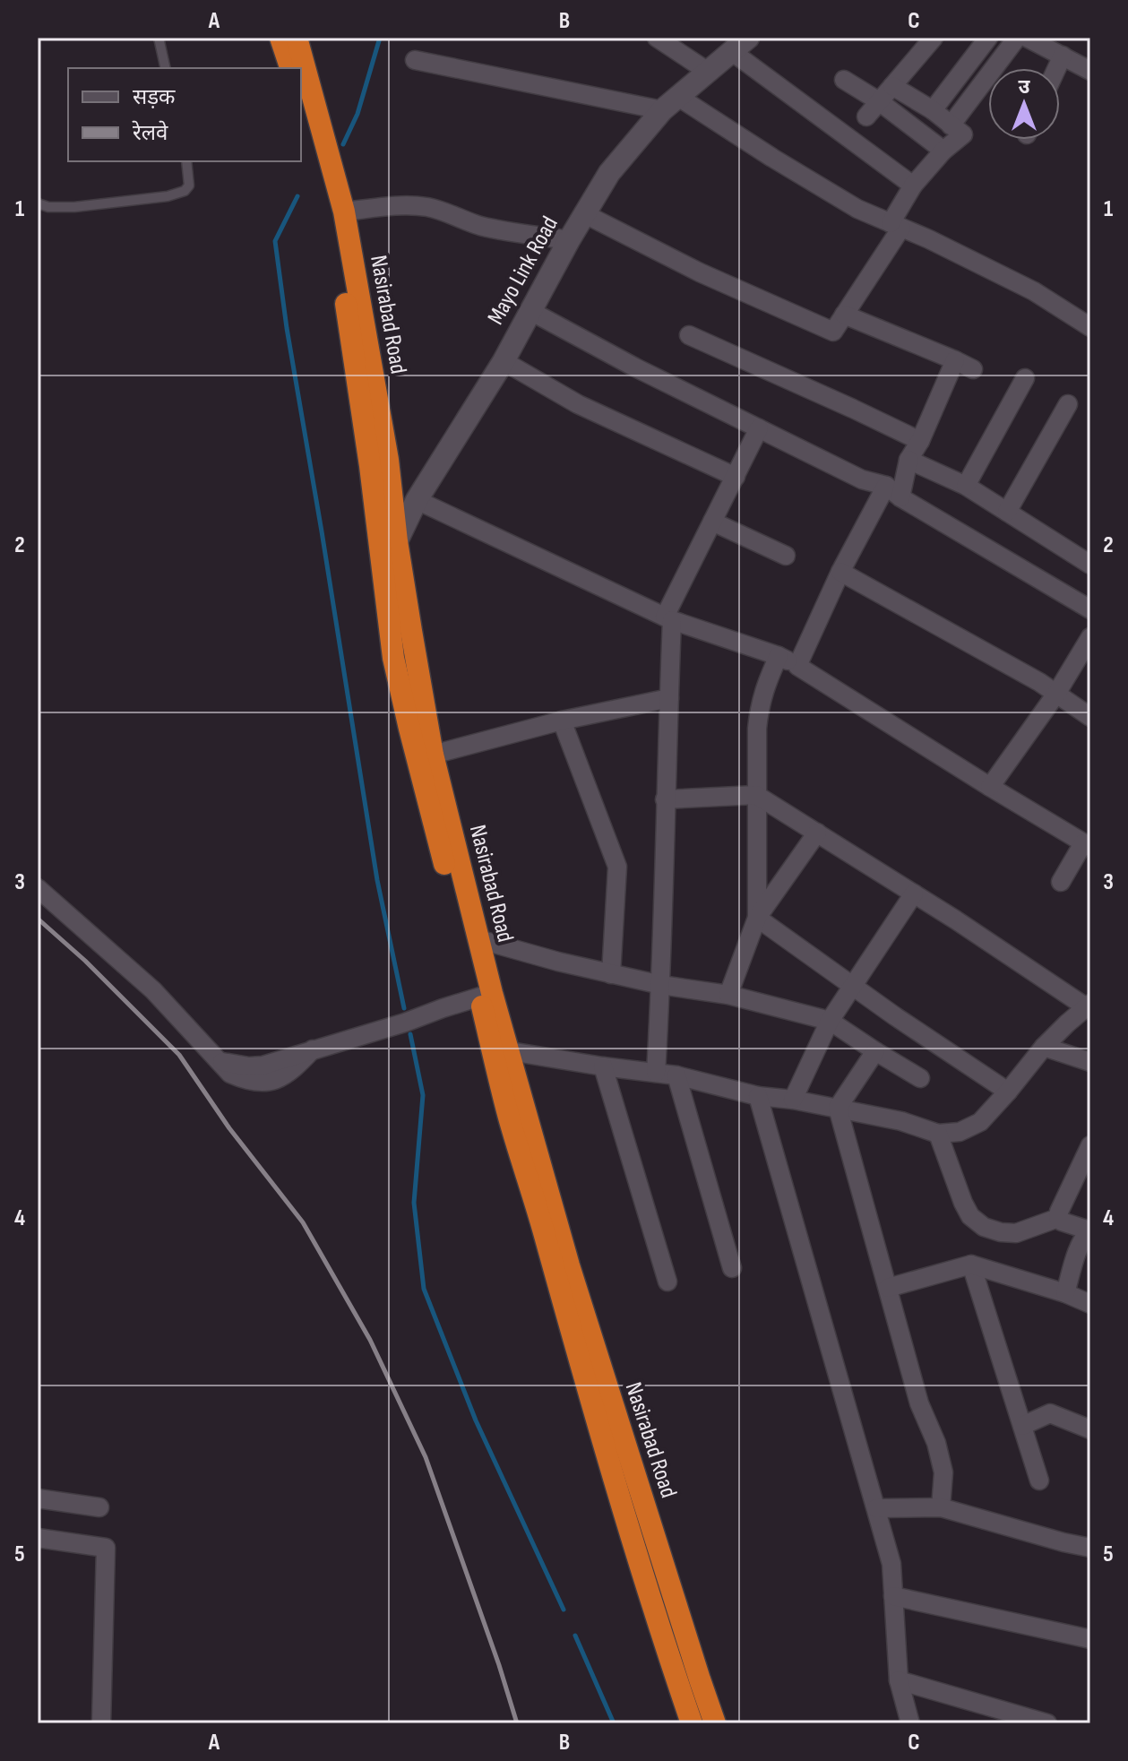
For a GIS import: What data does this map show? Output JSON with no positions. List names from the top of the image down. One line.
{"streets":{"highway":["Nasirabad Road"],"street":["Mayo Link Road"]},"crossings":[["Mayo Link Road","Nasirabad Road"]],"legend":["सड़क","रेलवे"],"north":"top","grid":{"columns":["A","B","C"],"rows":["1","2","3","4","5"]}}
